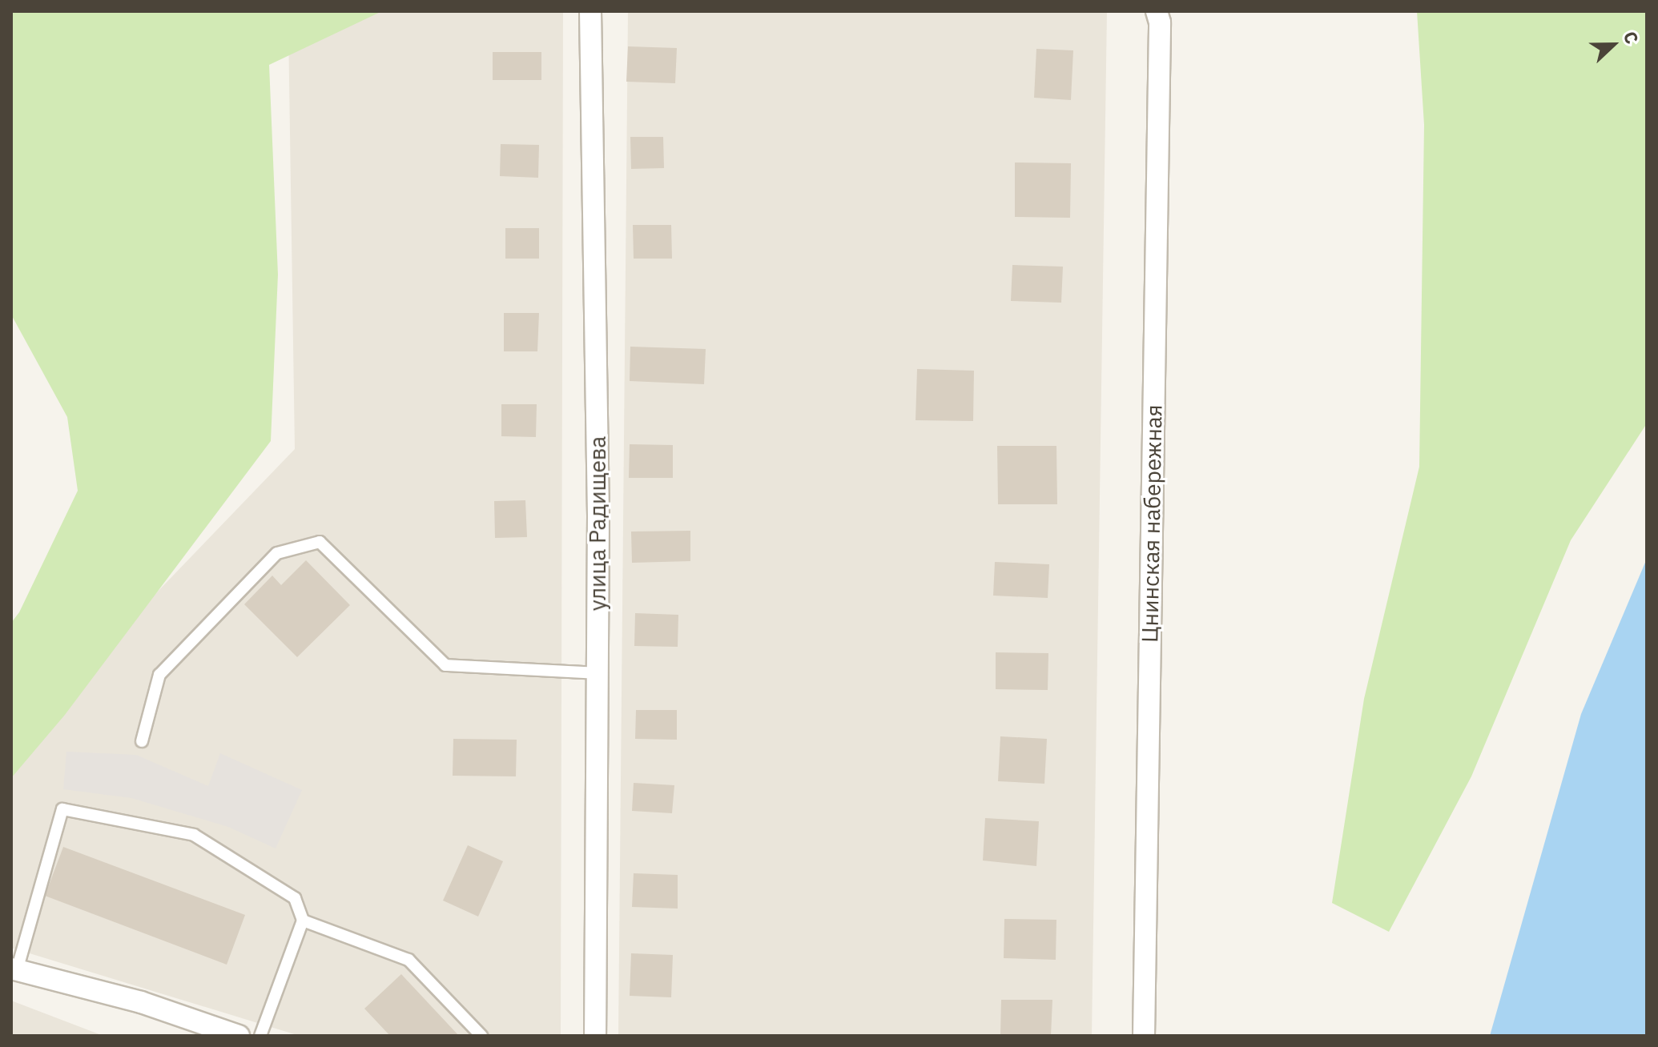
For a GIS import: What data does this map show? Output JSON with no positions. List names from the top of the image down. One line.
{"streets":{"street":["улица Радищева","Цнинская набережная"]},"north":"right"}
